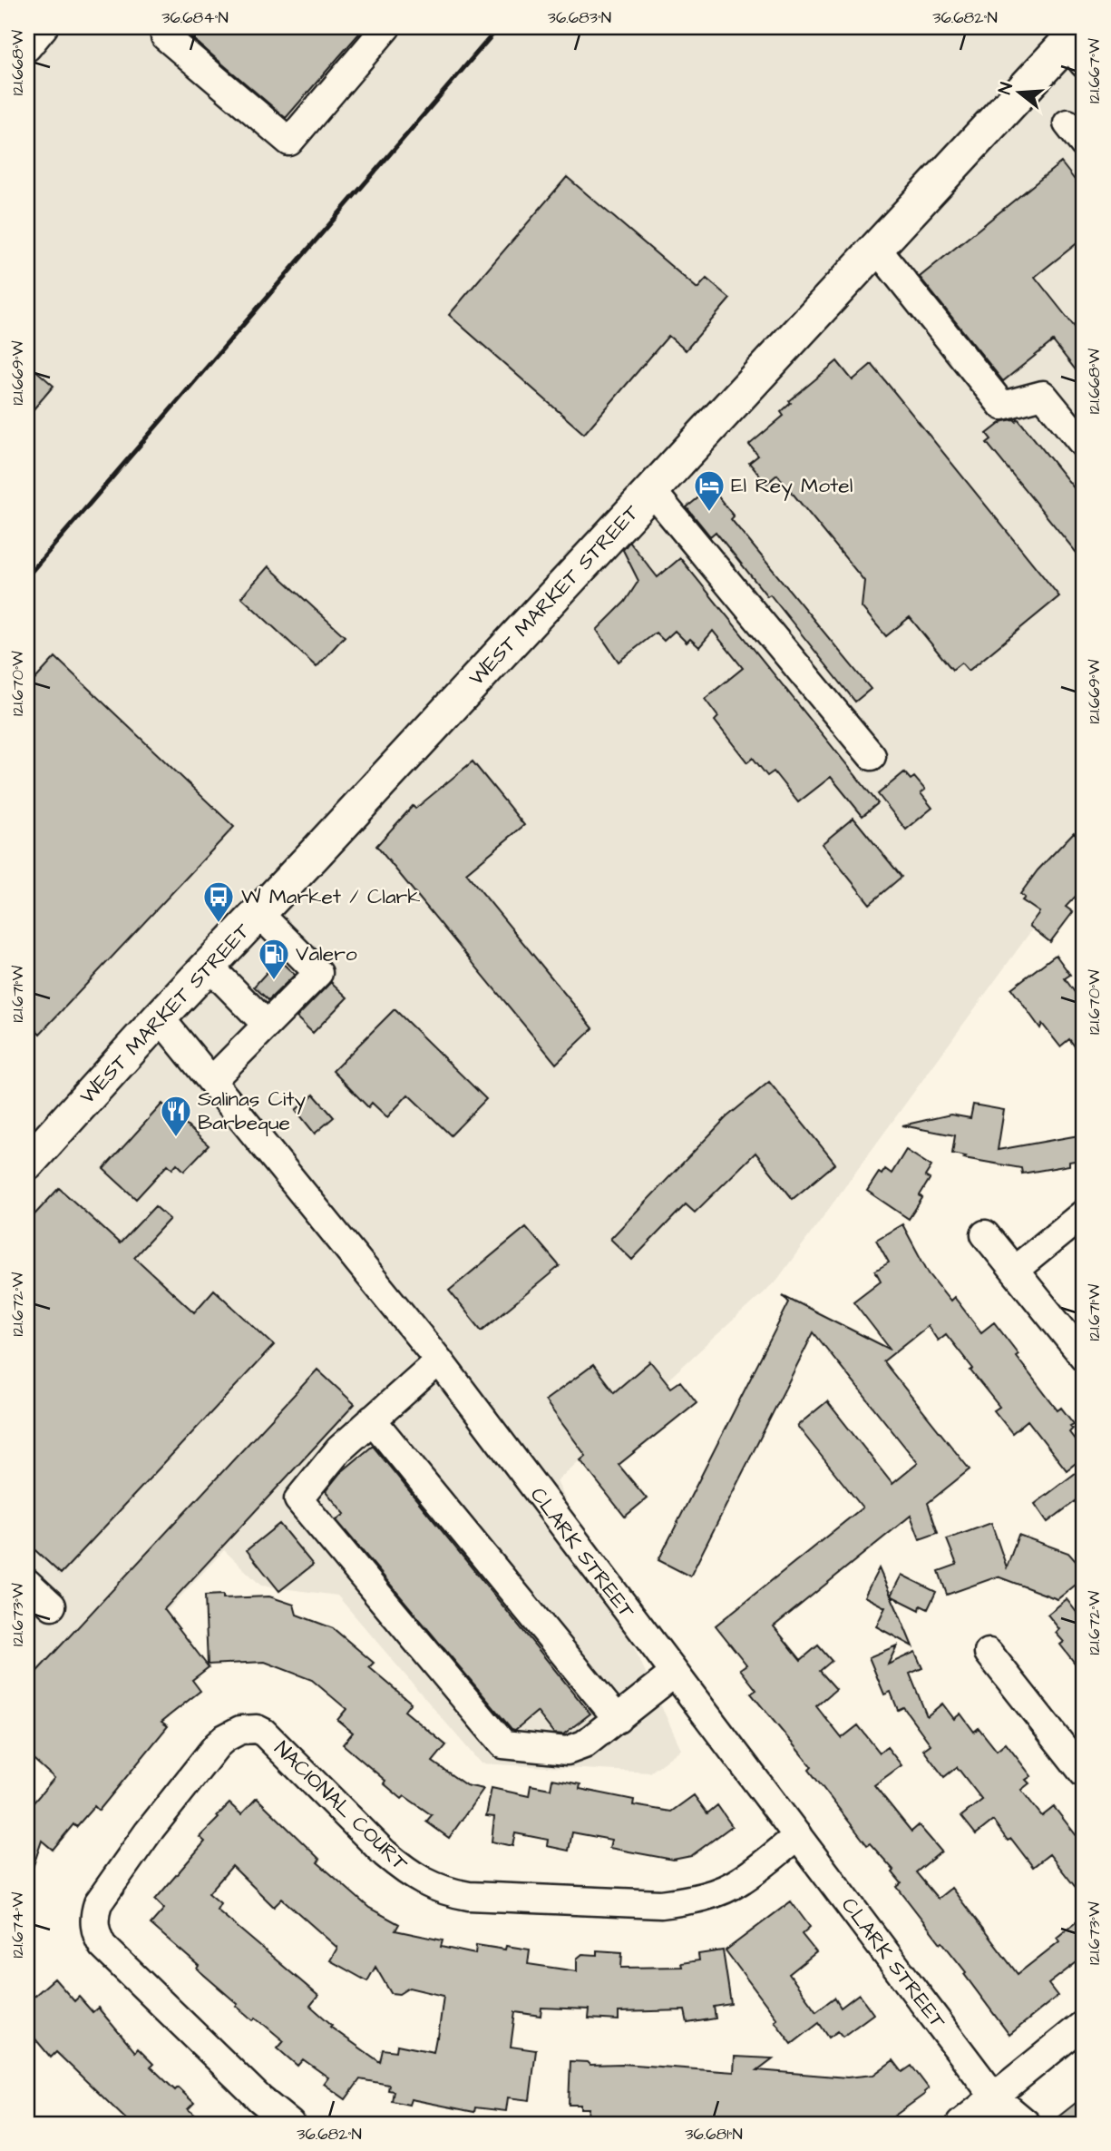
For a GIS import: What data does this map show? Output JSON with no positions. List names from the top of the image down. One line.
{"streets":{"main road":["WEST MARKET STREET"],"street":["CLARK STREET","NACIONAL COURT"]},"crossings":[["WEST MARKET STREET","CLARK STREET"],["CLARK STREET","NACIONAL COURT"]],"places":{"hotel":["El Rey Motel"],"bus stop":["W Market / Clark"],"fuel station":["Valero"],"restaurant":["Salinas City Barbeque"]},"north":"left","coordinates":["36.684°N","36.683°N","36.682°N","121.668°W","121.667°W","121.669°W","121.670°W","121.671°W","121.672°W","121.673°W","121.674°W","36.681°N"]}
